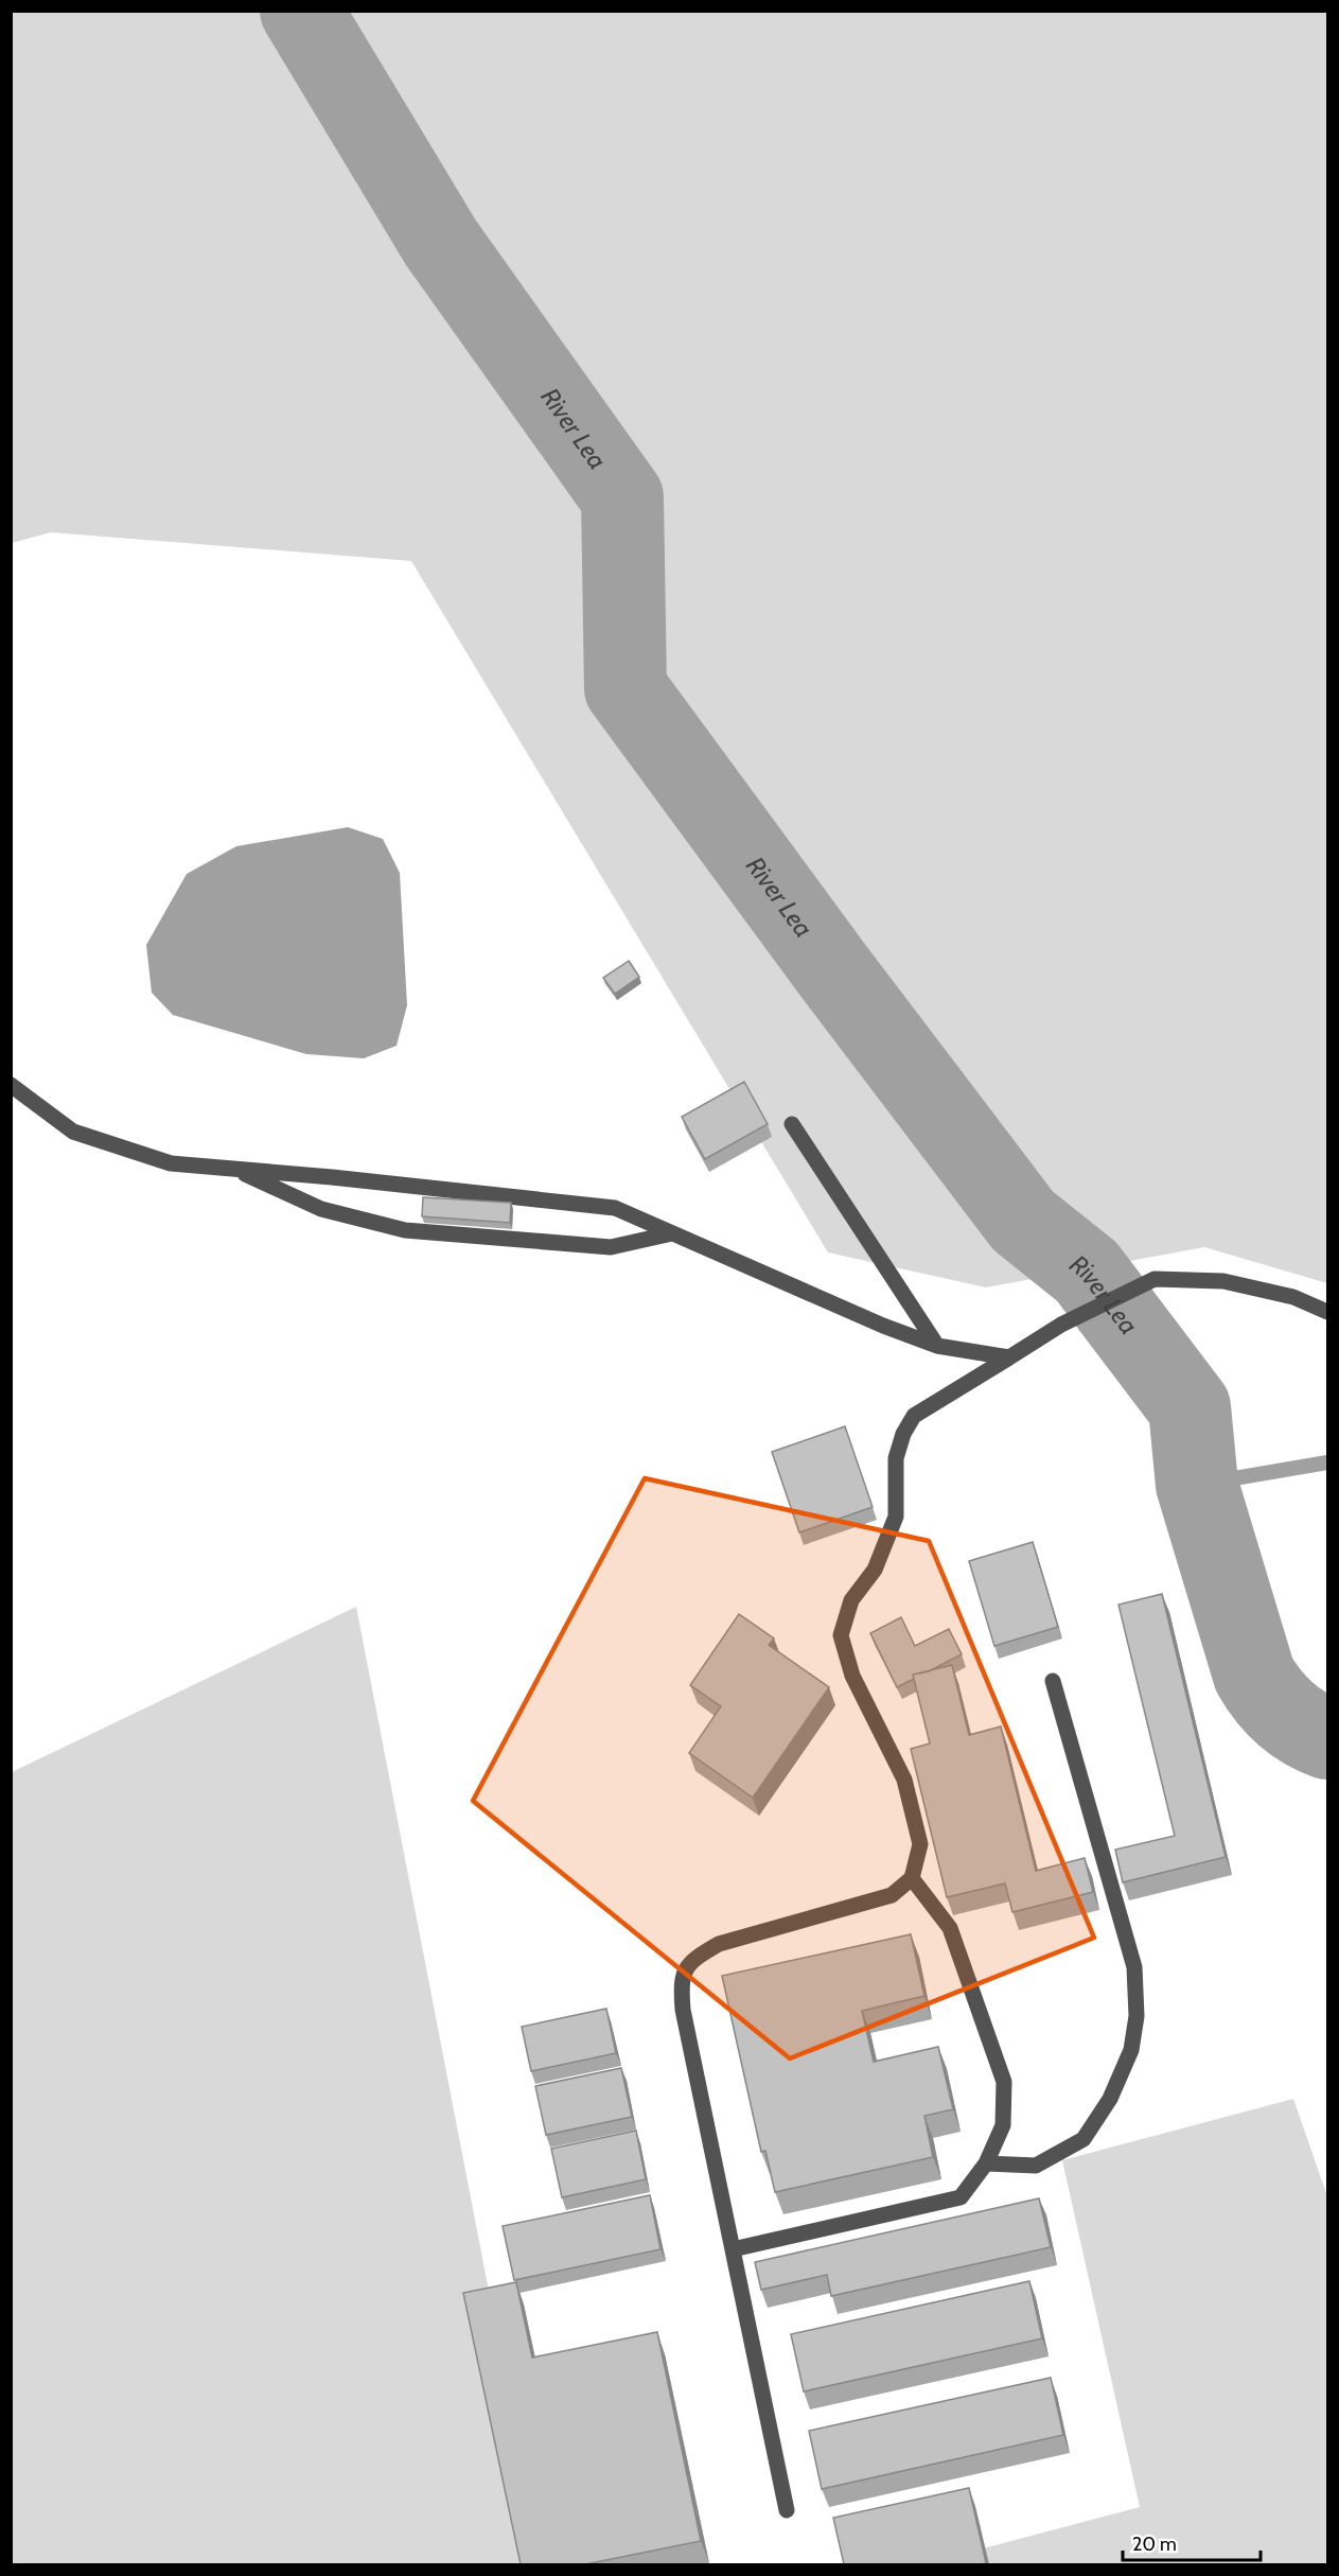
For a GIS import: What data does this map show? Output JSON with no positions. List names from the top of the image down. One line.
{"water":["River Lea"],"scale_bar":"20 m"}
